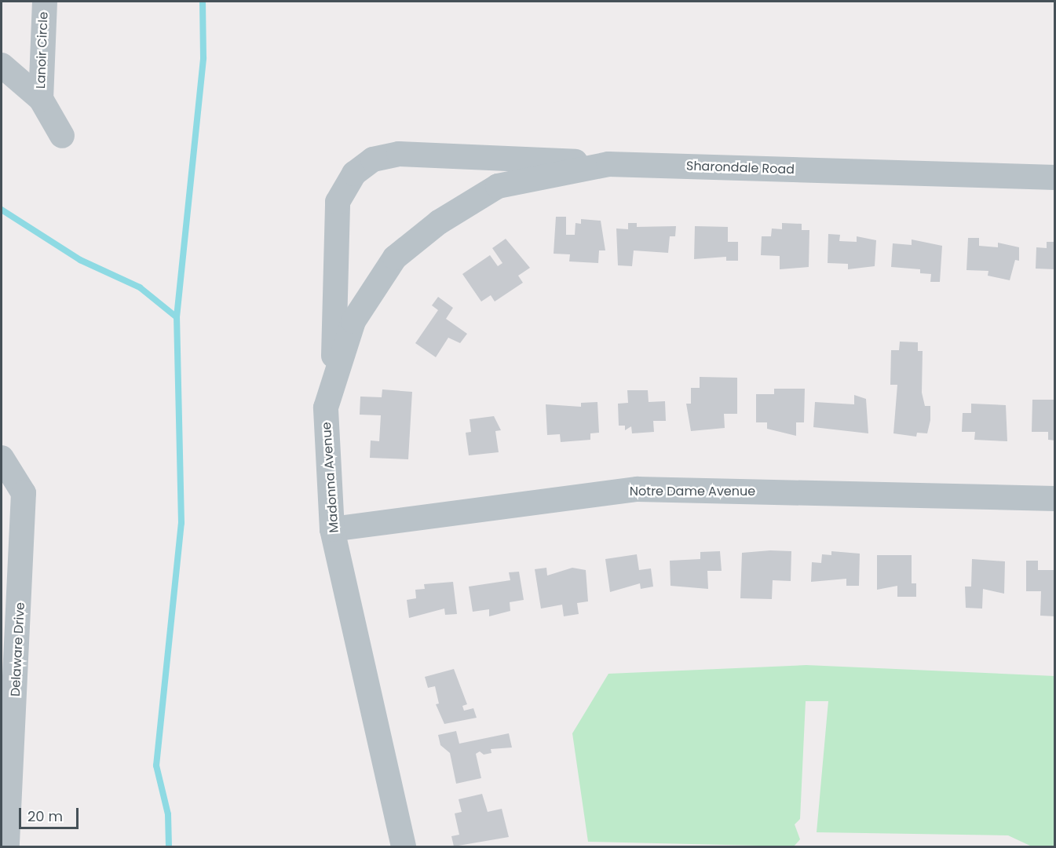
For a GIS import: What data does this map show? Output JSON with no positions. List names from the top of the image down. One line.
{"streets":{"street":["Lanoir Circle","Sharondale Road","Madonna Avenue","Notre Dame Avenue","Delaware Drive"]},"crossings":[["Sharondale Road","Madonna Avenue"],["Madonna Avenue","Notre Dame Avenue"]],"scale_bar":"20 m"}
